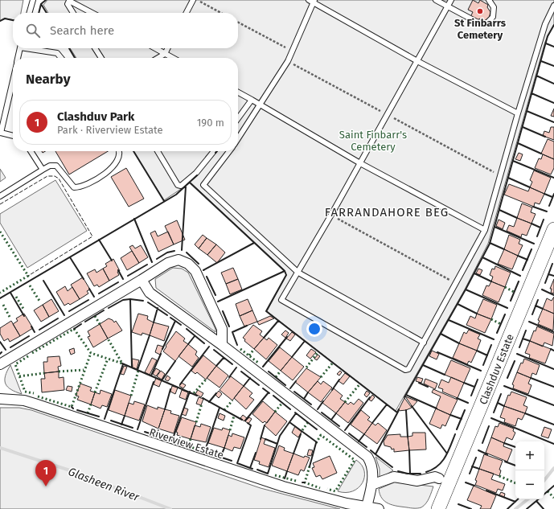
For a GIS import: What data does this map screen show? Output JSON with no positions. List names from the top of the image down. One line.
{"streets":{"street":["Clashduv Estate","Riverview Estate"]},"districts":["FARRANDAHORE BEG"],"water":["Glasheen River"],"parks":["Saint Finbarr's Cemetery"],"places":["St Finbarrs Cemetery"],"page":{"search":"Search here","heading":"Nearby","list":[{"mark":"1","name":"Clashduv Park","note":"Park · Riverview Estate","value":"190 m"}],"map_buttons":["+","−"],"pins":"1"}}
